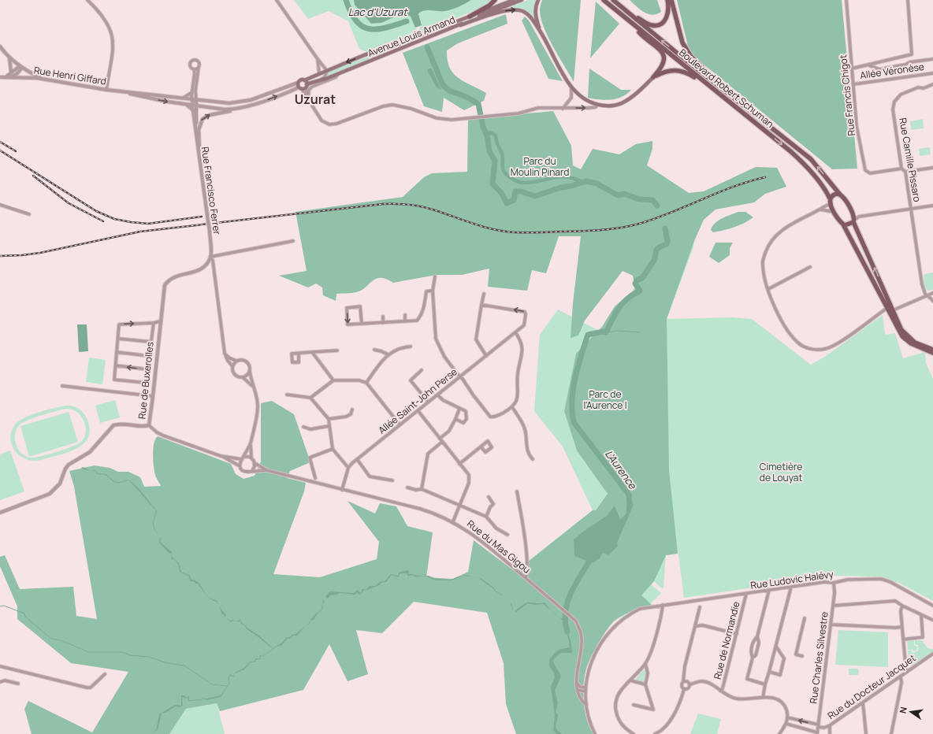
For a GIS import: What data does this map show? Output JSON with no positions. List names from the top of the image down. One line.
{"streets":{"main road":["Avenue Louis Armand","Boulevard Robert Schuman"],"street":["Allée Véronèse","Rue Henri Giffard","Rue Francis Chigot","Rue Camille Pissaro","Rue Francisco Ferrer","Rue de Buxerolles","Allée Saint-John Perse","Rue du Mas Gigou","Rue Ludovic Halévy","Rue de Normandie","Rue Charles Silvestre","Rue du Docteur Jacquet"]},"crossings":[["Allée Véronèse","Rue Francis Chigot"],["Rue Francis Chigot","Rue Camille Pissaro"],["Rue Francisco Ferrer","Rue de Buxerolles"],["Allée Saint-John Perse","Rue du Mas Gigou"],["Rue du Mas Gigou","Rue Ludovic Halévy"],["Rue Ludovic Halévy","Rue de Normandie"],["Rue Ludovic Halévy","Rue Charles Silvestre"],["Rue Charles Silvestre","Rue du Docteur Jacquet"]],"districts":["Uzurat"],"water":["Lac d'Uzurat","L'Aurence"],"parks":["Parc du Moulin Pinard","Parc de l'Aurence I","Cimetière de Louyat"],"north":"left"}
